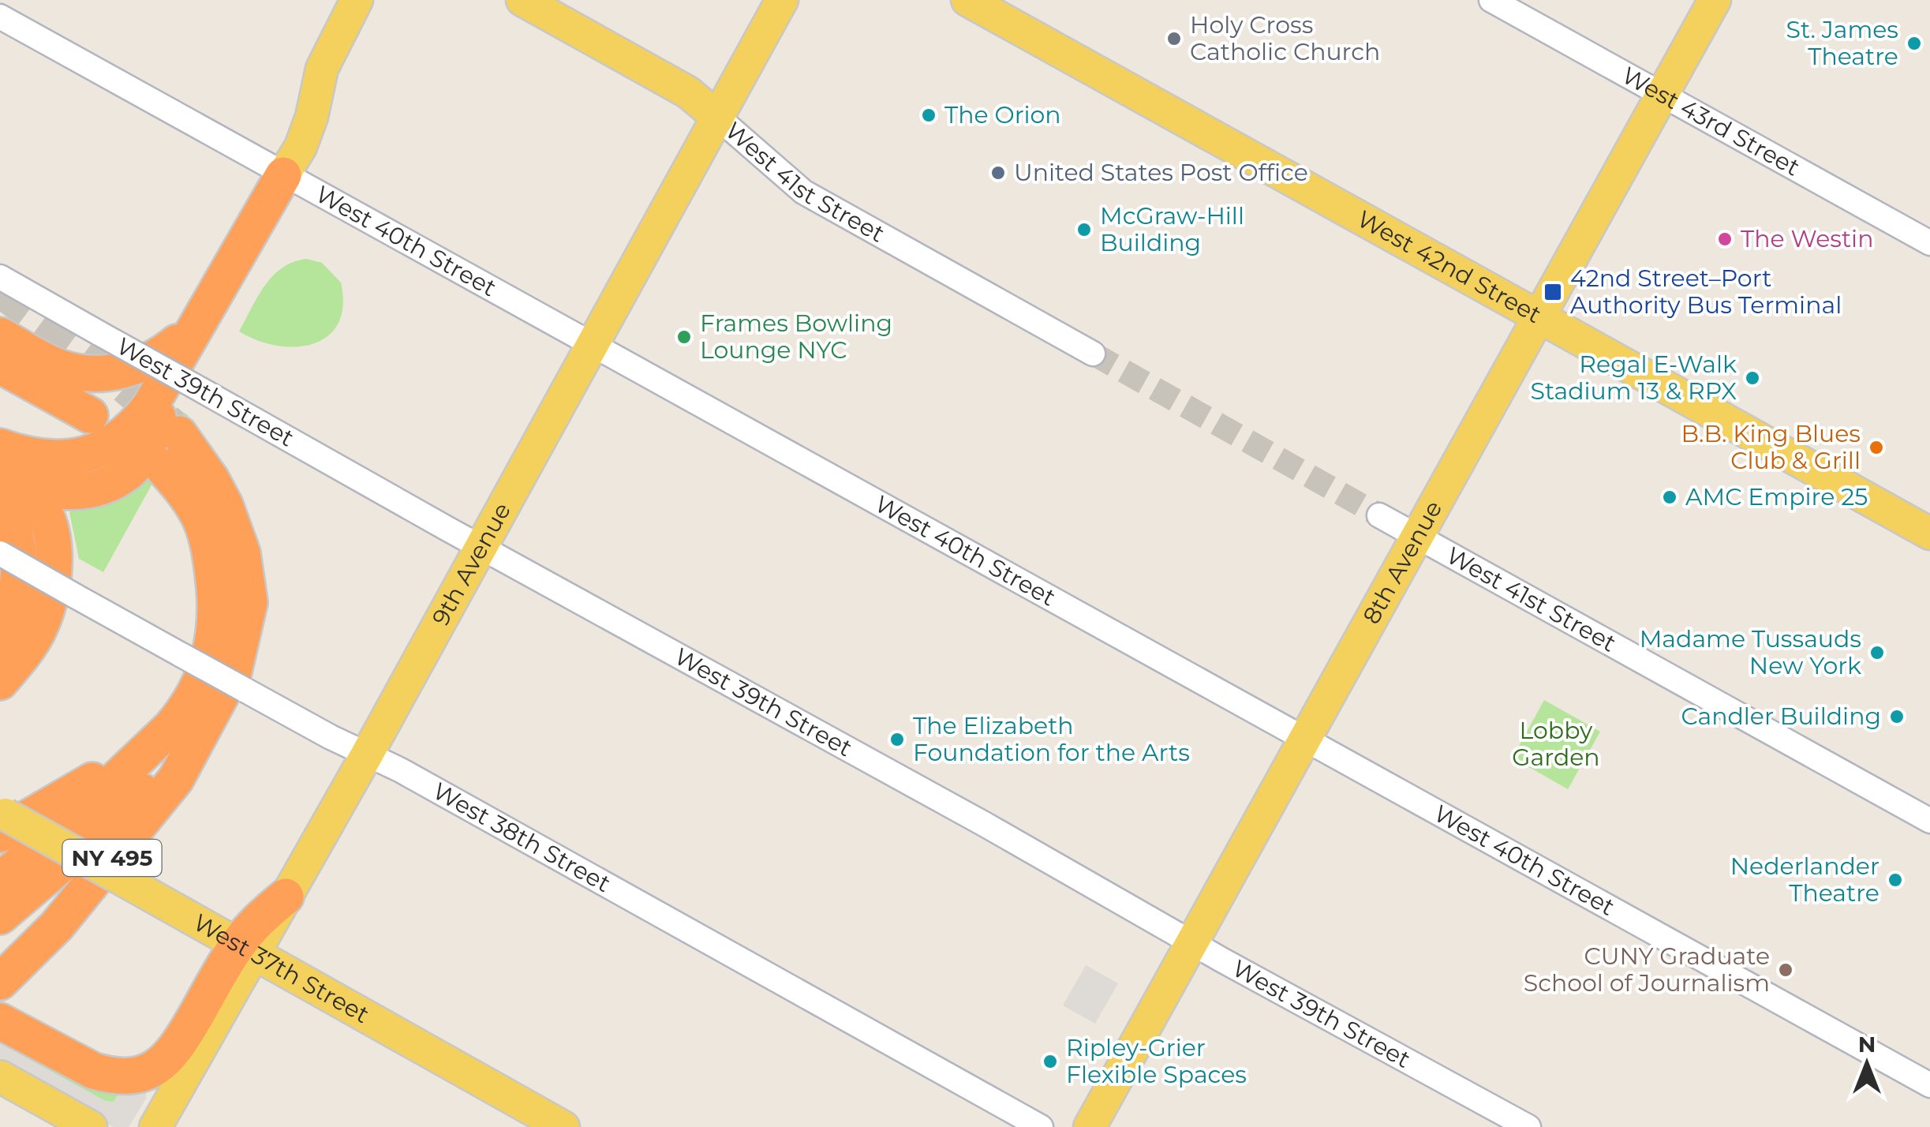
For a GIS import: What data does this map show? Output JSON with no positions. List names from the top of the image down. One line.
{"streets":{"highway":["NY 495"],"main road":["West 41st Street","West 42nd Street","8th Avenue","9th Avenue","West 37th Street"],"street":["West 43rd Street","West 40th Street","West 39th Street","West 38th Street"]},"crossings":[["West 43rd Street","8th Avenue"],["West 41st Street","8th Avenue"],["West 41st Street","9th Avenue"],["West 40th Street","8th Avenue"],["West 40th Street","9th Avenue"],["West 42nd Street","8th Avenue"],["West 39th Street","8th Avenue"],["West 39th Street","9th Avenue"],["9th Avenue","West 38th Street"]],"parks":["Lobby Garden"],"places":{"other":["Holy Cross Catholic Church","St. James Theatre","The Orion","United States Post Office","McGraw-Hill Building","The Westin","Frames Bowling Lounge NYC","Regal E-Walk Stadium 13 & RPX","B.B. King Blues Club & Grill","AMC Empire 25","Madame Tussauds New York","Candler Building","The Elizabeth Foundation for the Arts","Nederlander Theatre","CUNY Graduate School of Journalism","Ripley-Grier Flexible Spaces"],"transit":["42nd Street–Port Authority Bus Terminal"]},"north":"top"}
